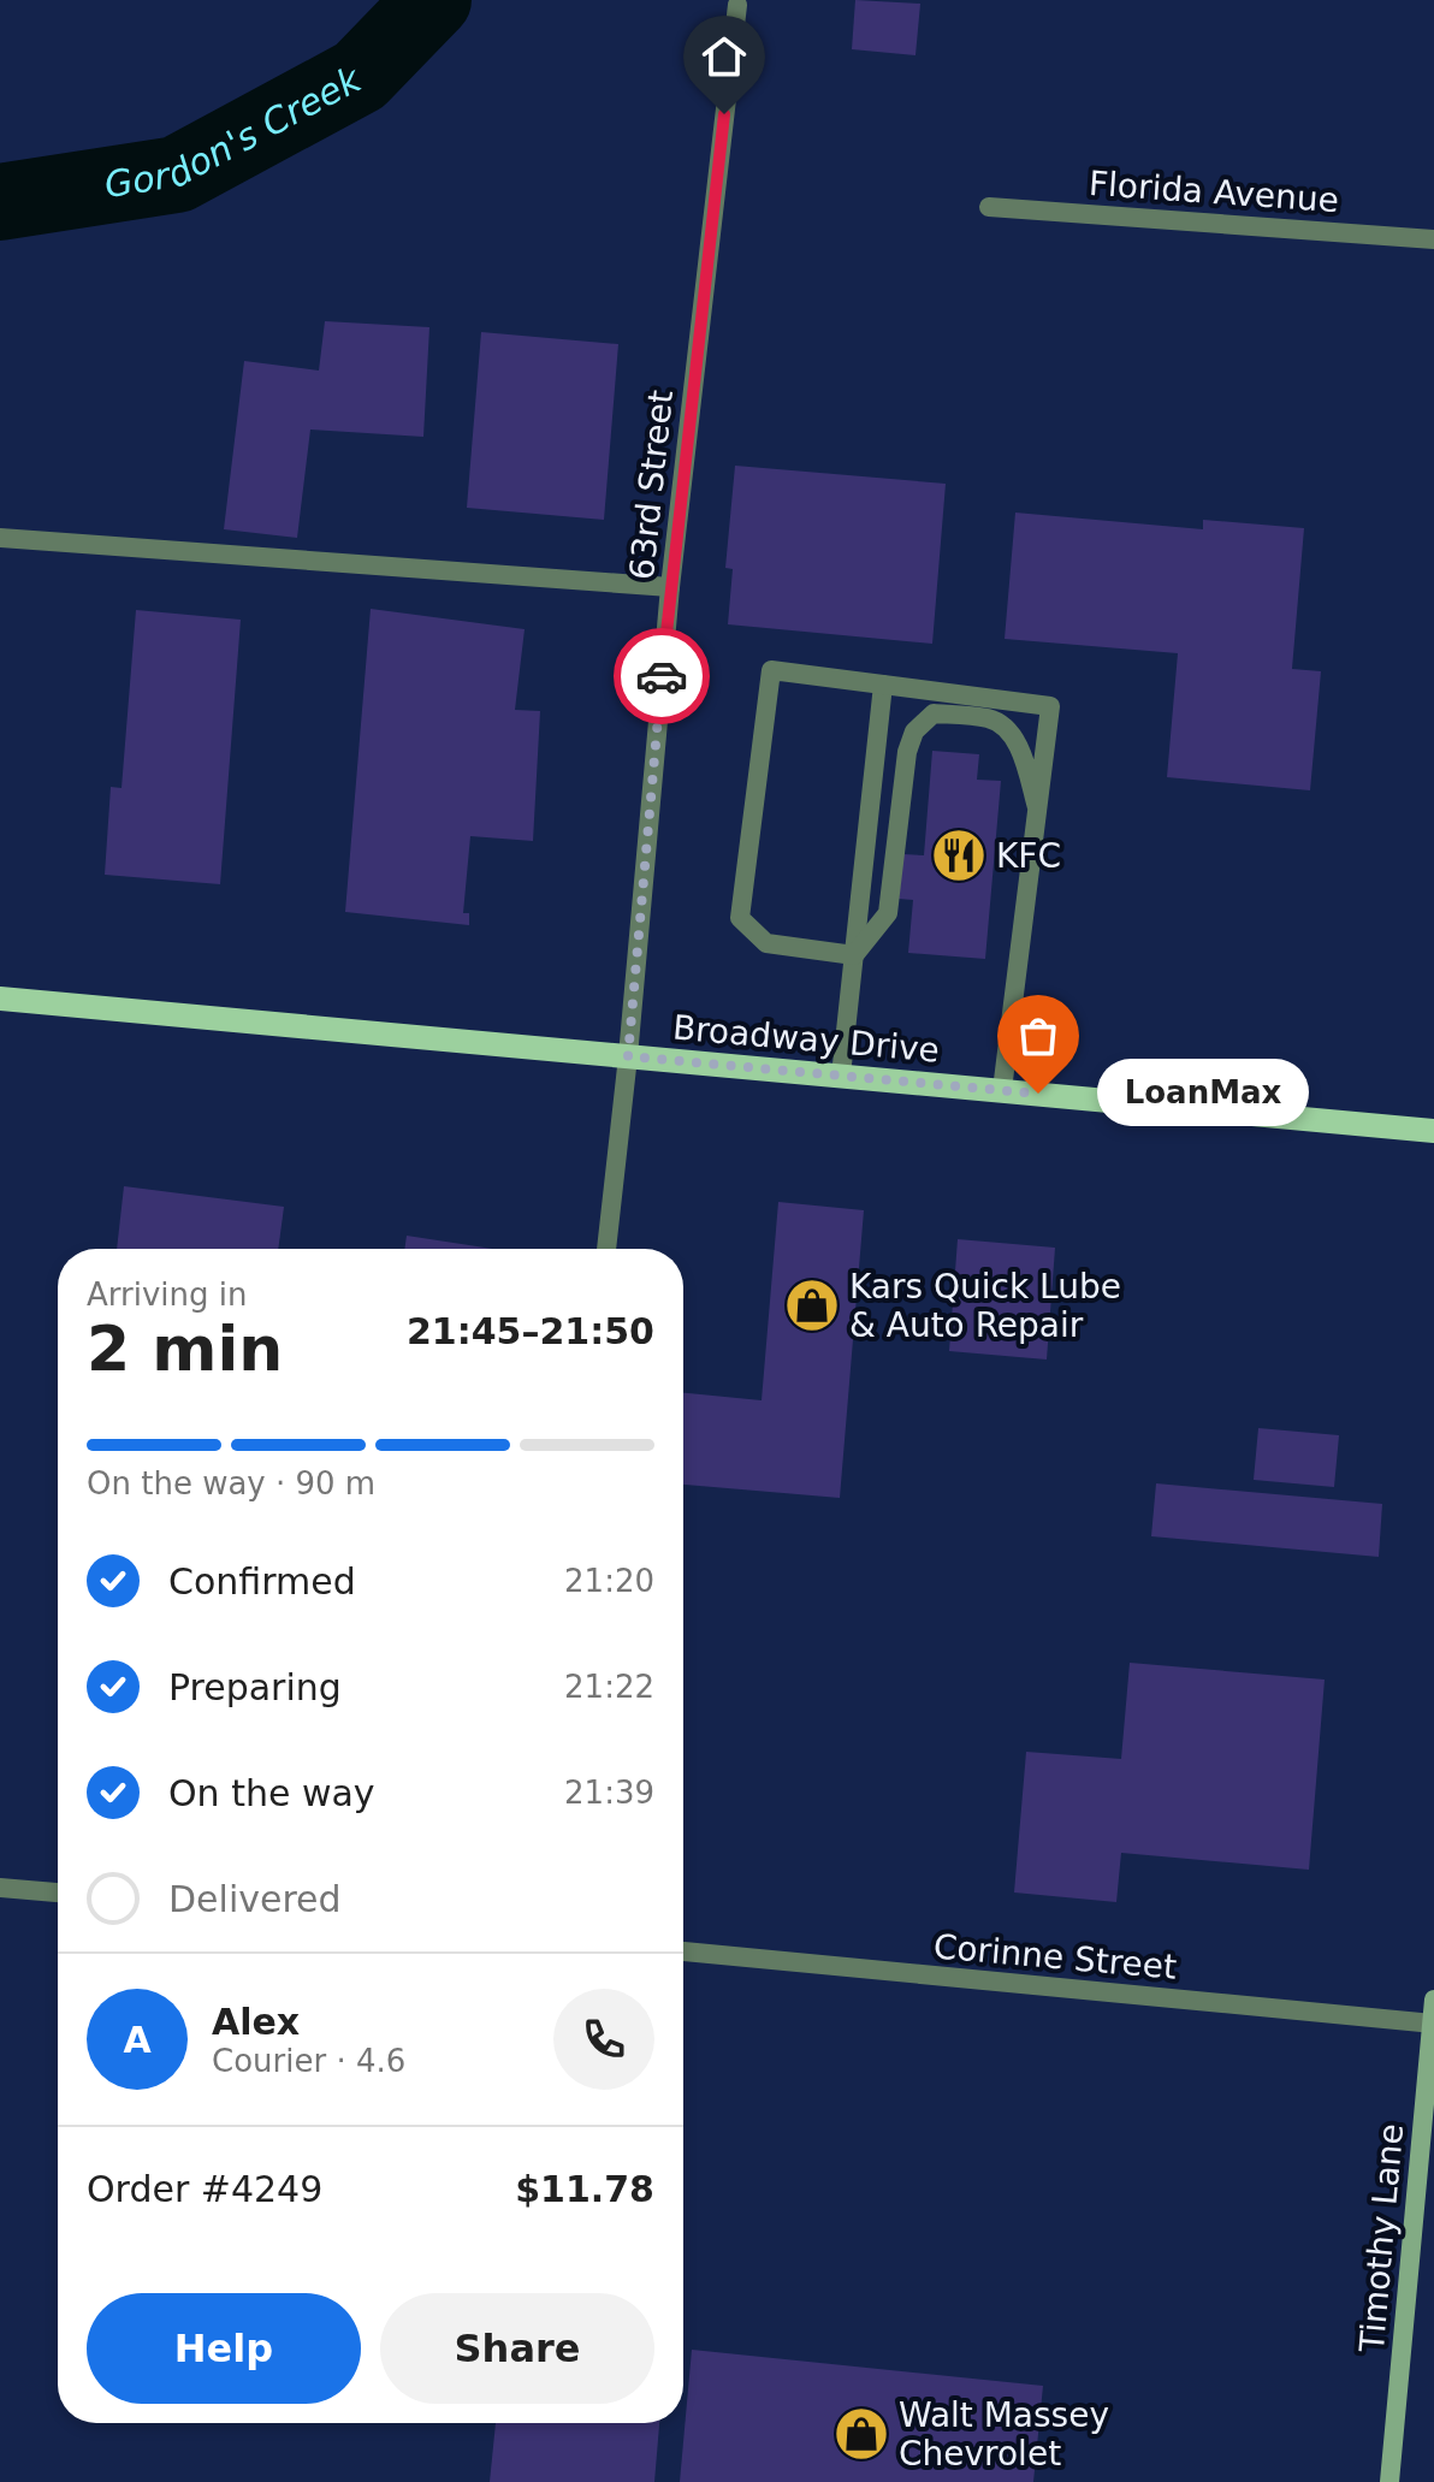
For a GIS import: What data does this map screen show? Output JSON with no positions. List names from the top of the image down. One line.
{"streets":{"main road":["Broadway Drive"],"street":["Florida Avenue","63rd Street","Corinne Street","Timothy Lane"]},"crossings":[["63rd Street","Broadway Drive"],["Corinne Street","Timothy Lane"]],"water":["Gordon's Creek"],"places":{"restaurant":["KFC"],"other":["LoanMax"],"shop":["Kars Quick Lube & Auto Repair","Walt Massey Chevrolet"]},"page":{"bubble":"LoanMax","heading":["2 min","Arriving in","21:45–21:50"],"panel":["Alex","Courier · 4.6","Order #4249","$11.78"],"bar":"On the way · 90 m","list":[["Confirmed","21:20"],["Preparing","21:22"],["On the way","21:39"],"Delivered"],"round":"A","buttons":["Help","Share"]}}
